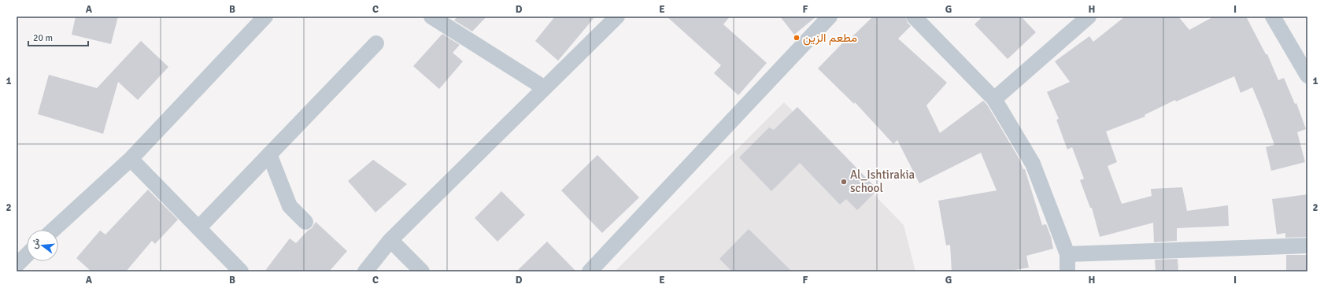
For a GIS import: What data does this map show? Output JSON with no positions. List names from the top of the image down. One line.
{"places":["مطعم الزين","Al_Ishtirakia school"],"scale_bar":"20 m","north":"left","grid":{"columns":["A","B","C","D","E","F","G","H","I"],"rows":["1","2"]}}
